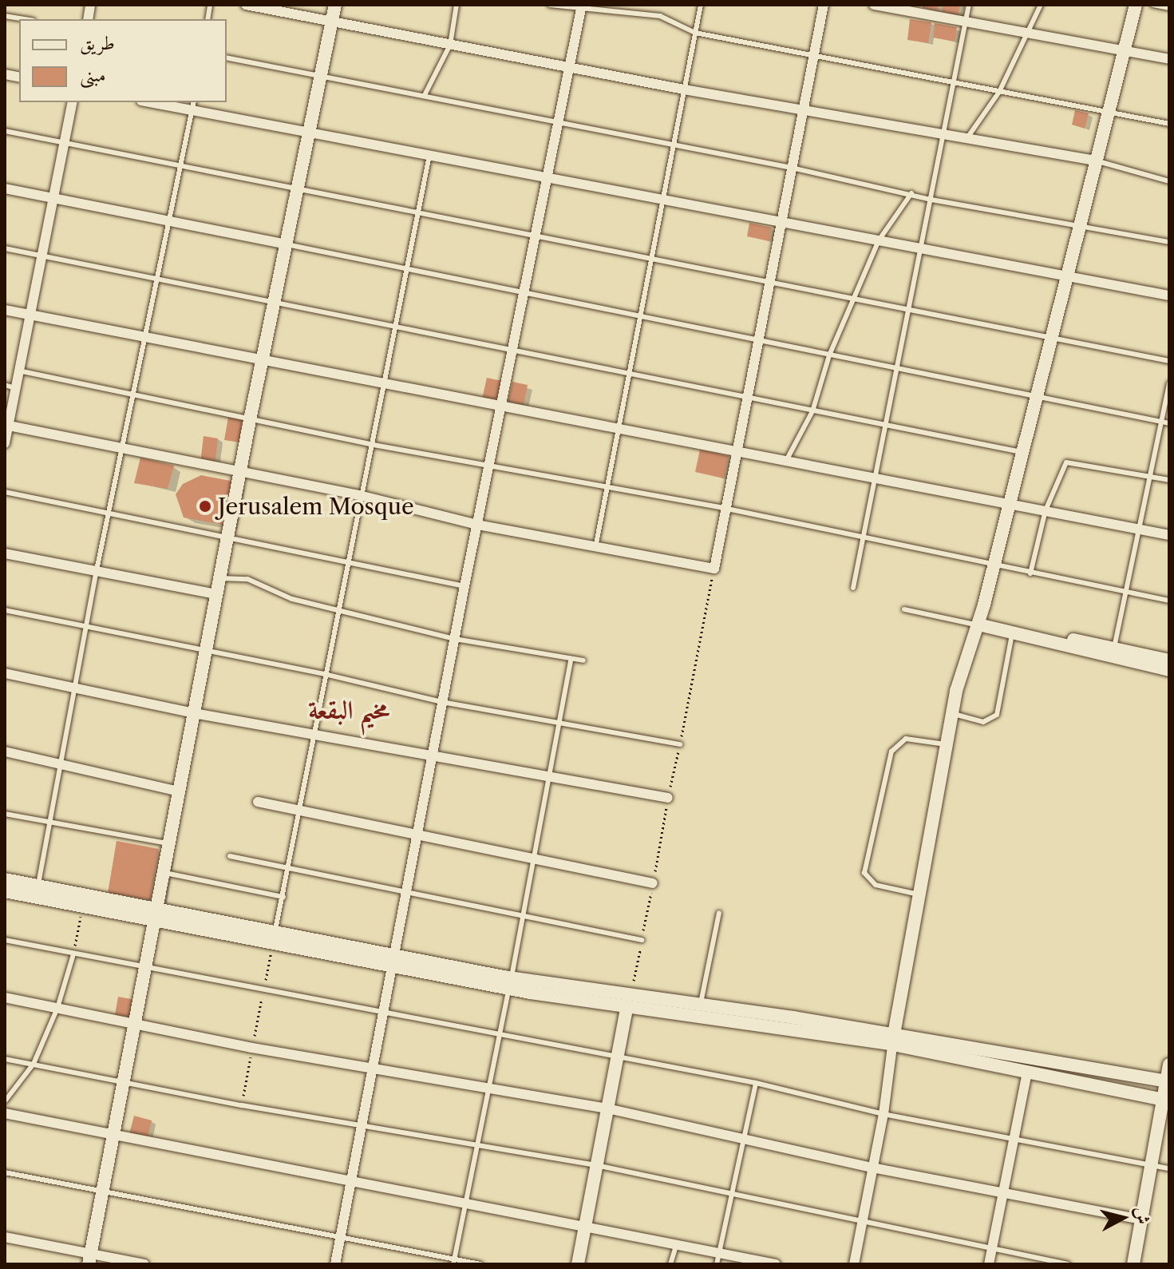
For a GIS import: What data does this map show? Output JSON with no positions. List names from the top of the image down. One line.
{"districts":["مخيم البقعة"],"places":["Jerusalem Mosque"],"legend":["طريق","مبنى"],"north":"right"}
